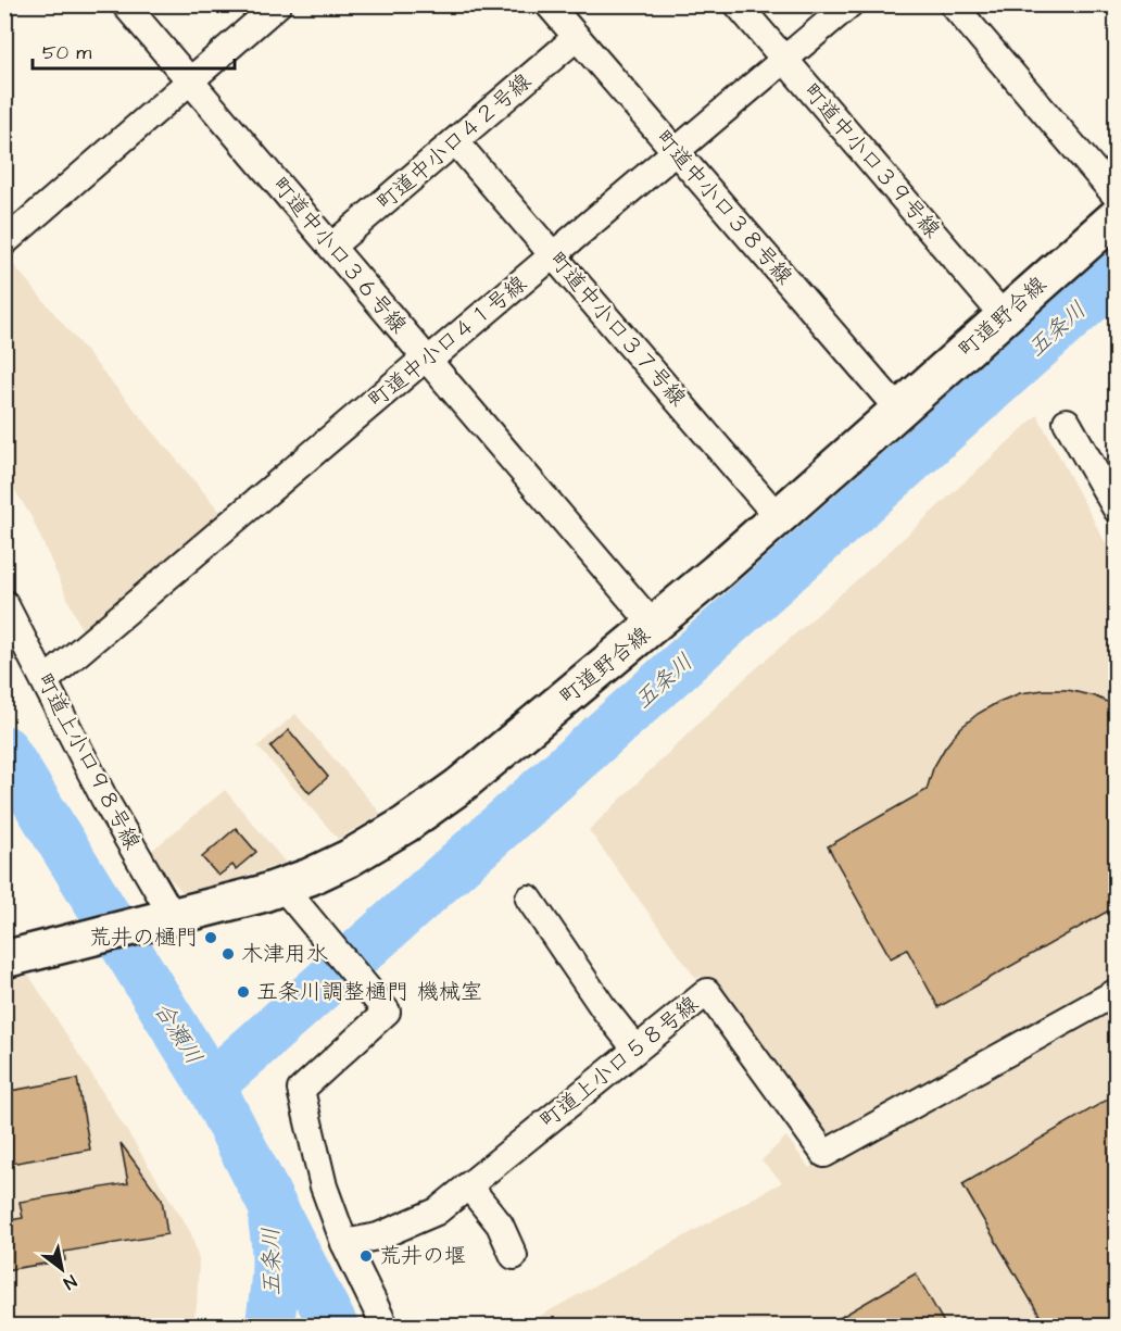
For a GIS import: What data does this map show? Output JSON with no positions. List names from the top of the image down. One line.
{"streets":{"street":["町道中小口４２号線","町道中小口３９号線","町道中小口３８号線","町道中小口３６号線","町道野合線","町道中小口３７号線","町道中小口４１号線","町道上小口９８号線","町道上小口５８号線"]},"crossings":[["町道中小口４２号線","町道中小口３８号線"],["町道中小口４２号線","町道中小口３６号線"],["町道中小口４２号線","町道中小口３７号線"],["町道中小口３９号線","町道野合線"],["町道中小口３９号線","町道中小口４１号線"],["町道中小口３８号線","町道野合線"],["町道中小口３８号線","町道中小口４１号線"],["町道中小口３６号線","町道野合線"],["町道中小口３６号線","町道中小口４１号線"],["町道野合線","町道中小口３７号線"],["町道野合線","町道上小口９８号線"],["町道中小口３７号線","町道中小口４１号線"],["町道中小口４１号線","町道上小口９８号線"]],"water":["五条川","合瀬川"],"places":["荒井の樋門","木津用水","五条川調整樋門 機械室","荒井の堰"],"scale_bar":"50 m","north":"bottom right"}
